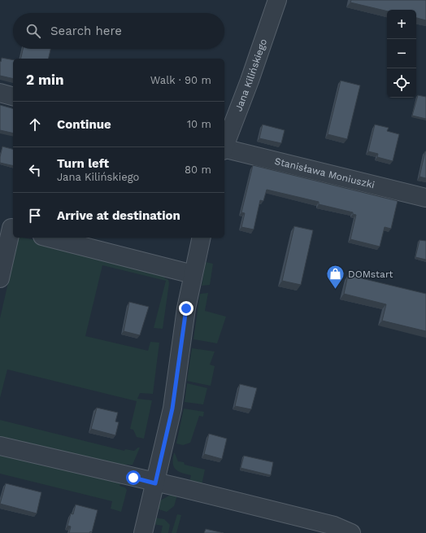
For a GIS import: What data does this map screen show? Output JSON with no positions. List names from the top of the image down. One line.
{"streets":{"street":["Jana Kilińskiego","Stanisława Moniuszki"]},"places":{"shop":["DOMstart"]},"page":{"map_buttons":["+","−"],"search":"Search here","heading":["2 min","Walk · 90 m"],"list":[["Continue","10 m"],["Turn left","Jana Kilińskiego","80 m"],"Arrive at destination"]}}
